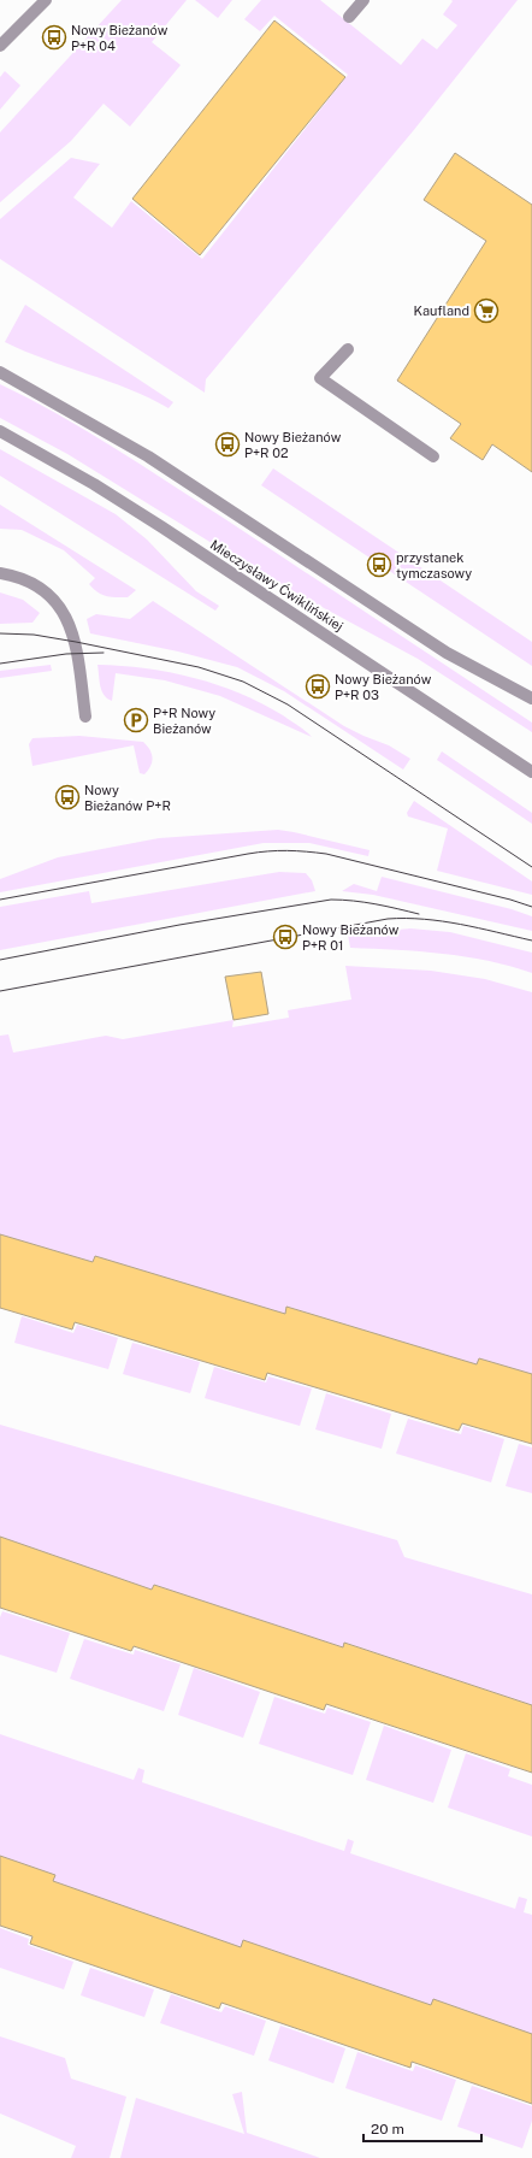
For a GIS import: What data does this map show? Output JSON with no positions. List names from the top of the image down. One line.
{"streets":{"street":["Mieczysławy Ćwiklińskiej"]},"places":{"bus stop":["Nowy Bieżanów P+R 04","Nowy Bieżanów P+R 02","przystanek tymczasowy","Nowy Bieżanów P+R 03","Nowy Bieżanów P+R","Nowy Bieżanów P+R 01"],"supermarket":["Kaufland"],"parking":["P+R Nowy Bieżanów"]},"scale_bar":"20 m"}
